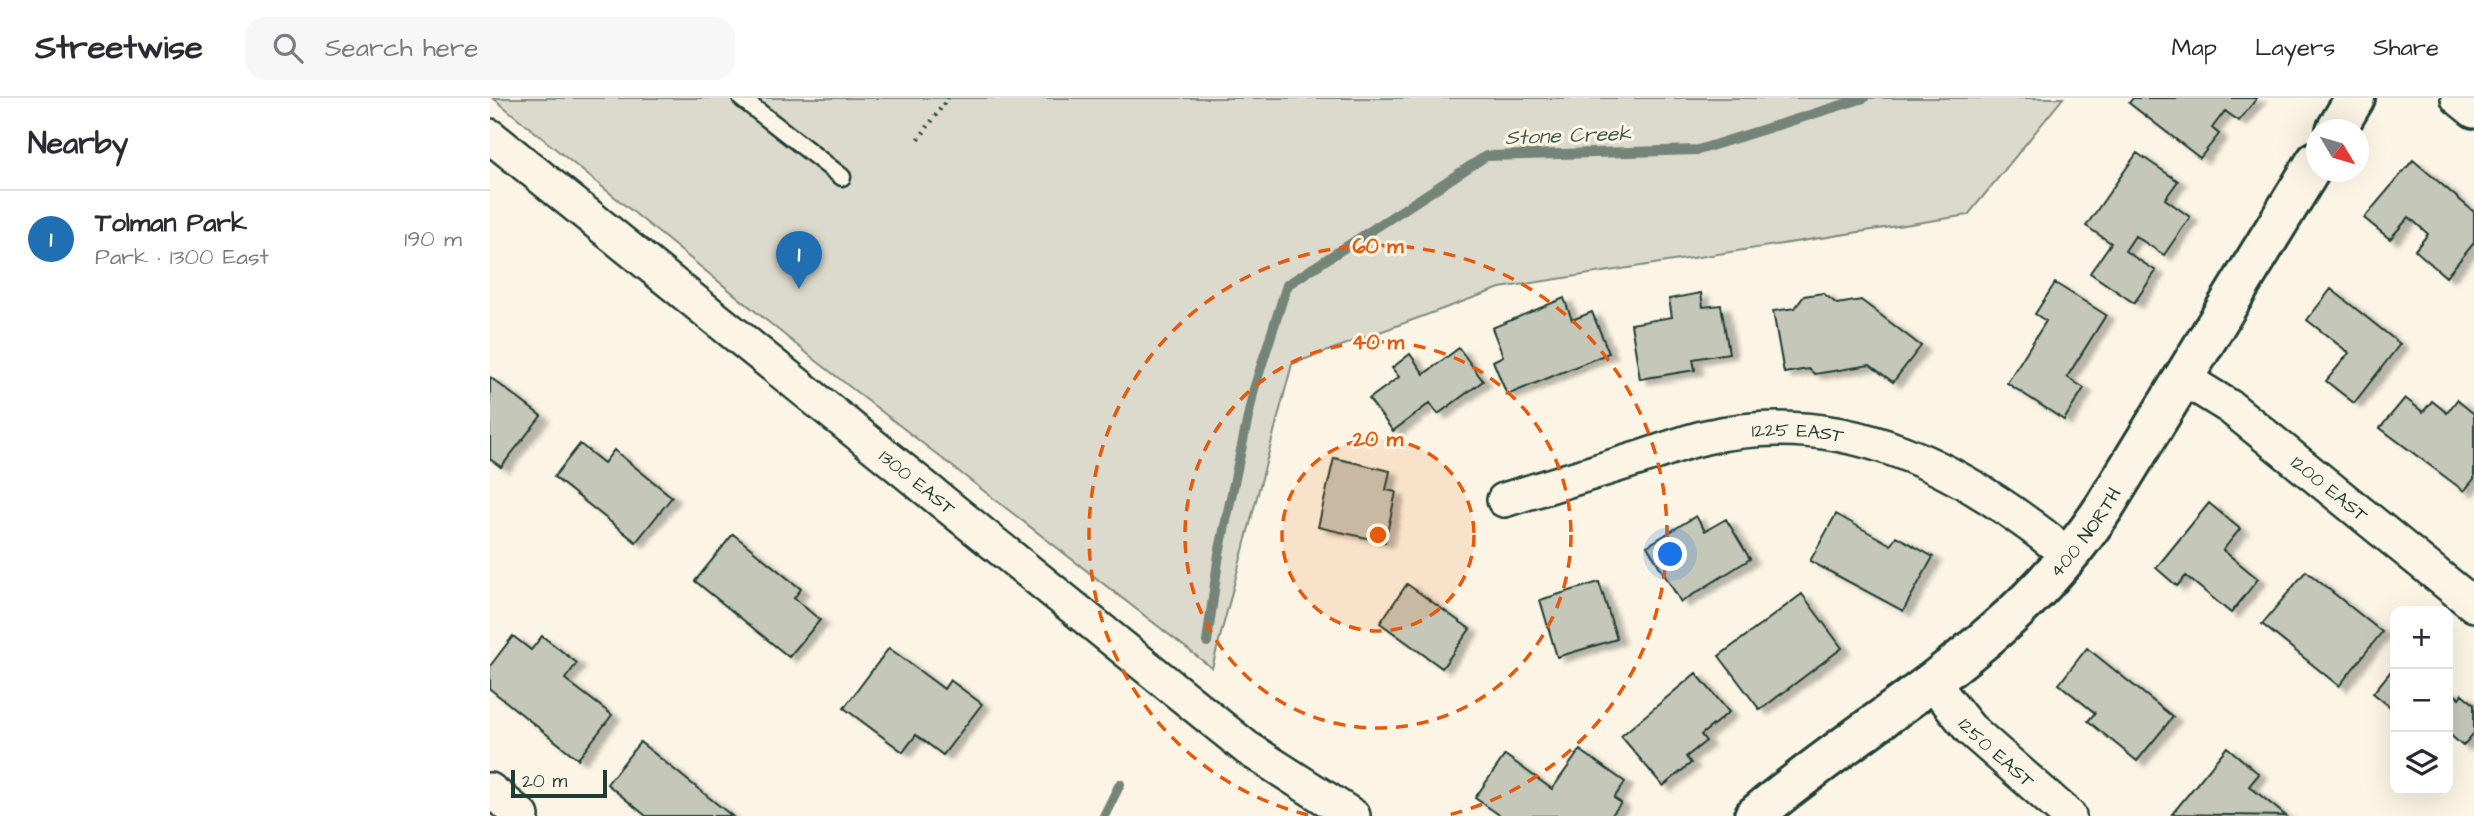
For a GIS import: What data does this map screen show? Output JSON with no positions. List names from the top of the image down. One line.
{"streets":{"main road":["400 NORTH"],"street":["1225 EAST","1300 EAST","1200 EAST","1250 EAST"]},"crossings":[["1225 EAST","400 NORTH"],["1200 EAST","400 NORTH"],["400 NORTH","1250 EAST"]],"water":["Stone Creek"],"scale_bar":"20 m","north":"bottom right","page":{"header":"Streetwise","search":"Search here","nav":["Map","Layers","Share"],"heading":"Nearby","list":[{"mark":"1","name":"Tolman Park","note":"Park · 1300 East","value":"190 m"}],"pins":"1","map_buttons":["+","−"],"scale":"20 m"},"rings":["60 m","40 m","20 m"]}
